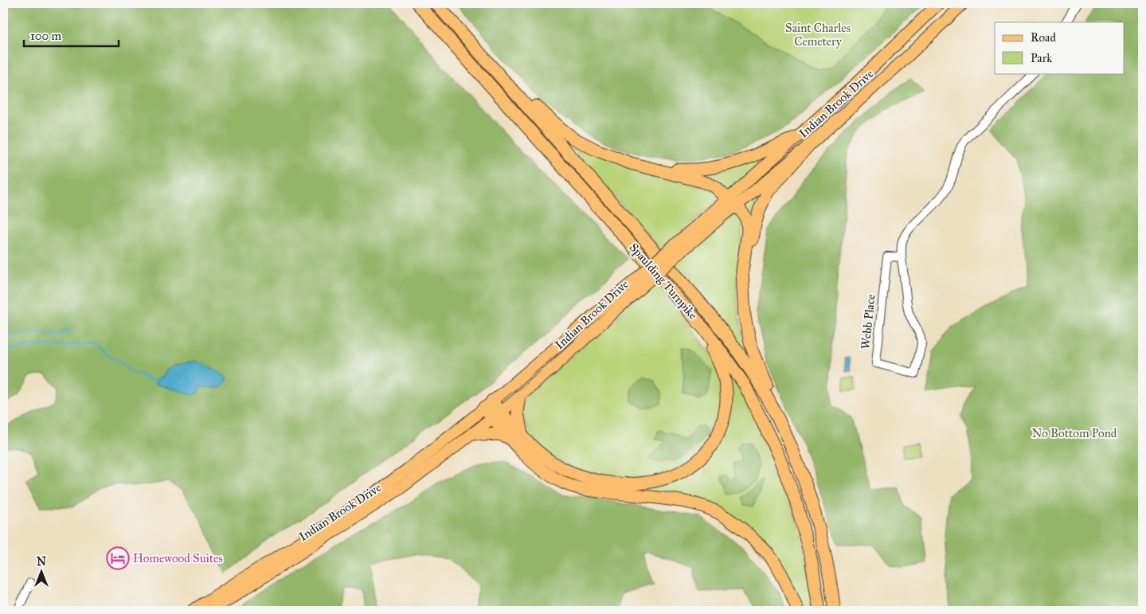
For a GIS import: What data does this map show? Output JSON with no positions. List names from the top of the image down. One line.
{"streets":{"highway":["Spaulding Turnpike"],"main road":["Indian Brook Drive"],"street":["Webb Place"]},"parks":["Saint Charles Cemetery","No Bottom Pond"],"places":{"hotel":["Homewood Suites"]},"legend":["Road","Park"],"scale_bar":"100 m","north":"top"}
